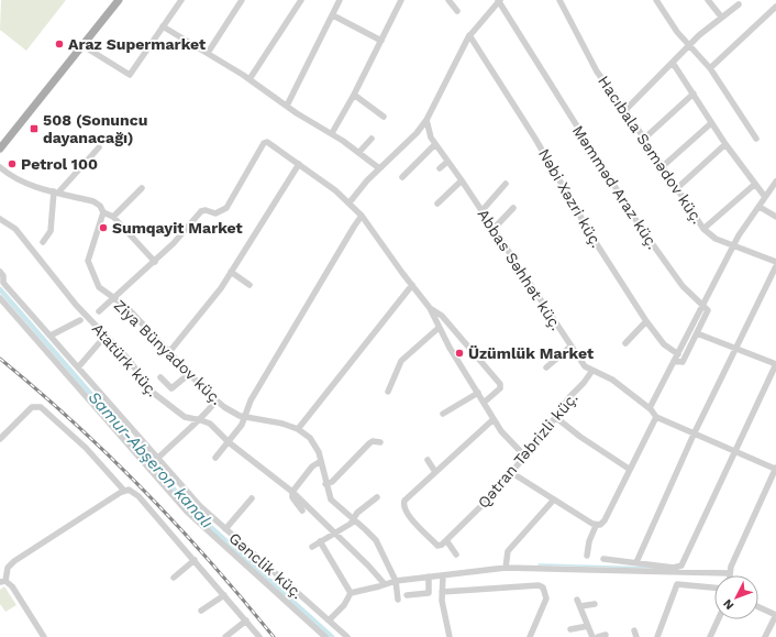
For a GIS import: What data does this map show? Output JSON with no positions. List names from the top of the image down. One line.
{"streets":{"street":["Hacıbala Səmədov küç.","Məmməd Araz küç.","Nəbi Xəzri küç.","Abbas Səhhət küç.","Ziya Bünyadov küç.","Atatürk küç.","Qətran Təbrizli küç.","Gənclik küç."]},"crossings":[["Abbas Səhhət küç.","Qətran Təbrizli küç."]],"water":["Samur-Abşeron kanalı"],"places":{"other":["Araz Supermarket","Petrol 100","Sumqayit Market","Üzümlük Market"],"transit":["508 (Sonuncu dayanacağı)"]},"north":"bottom left"}
